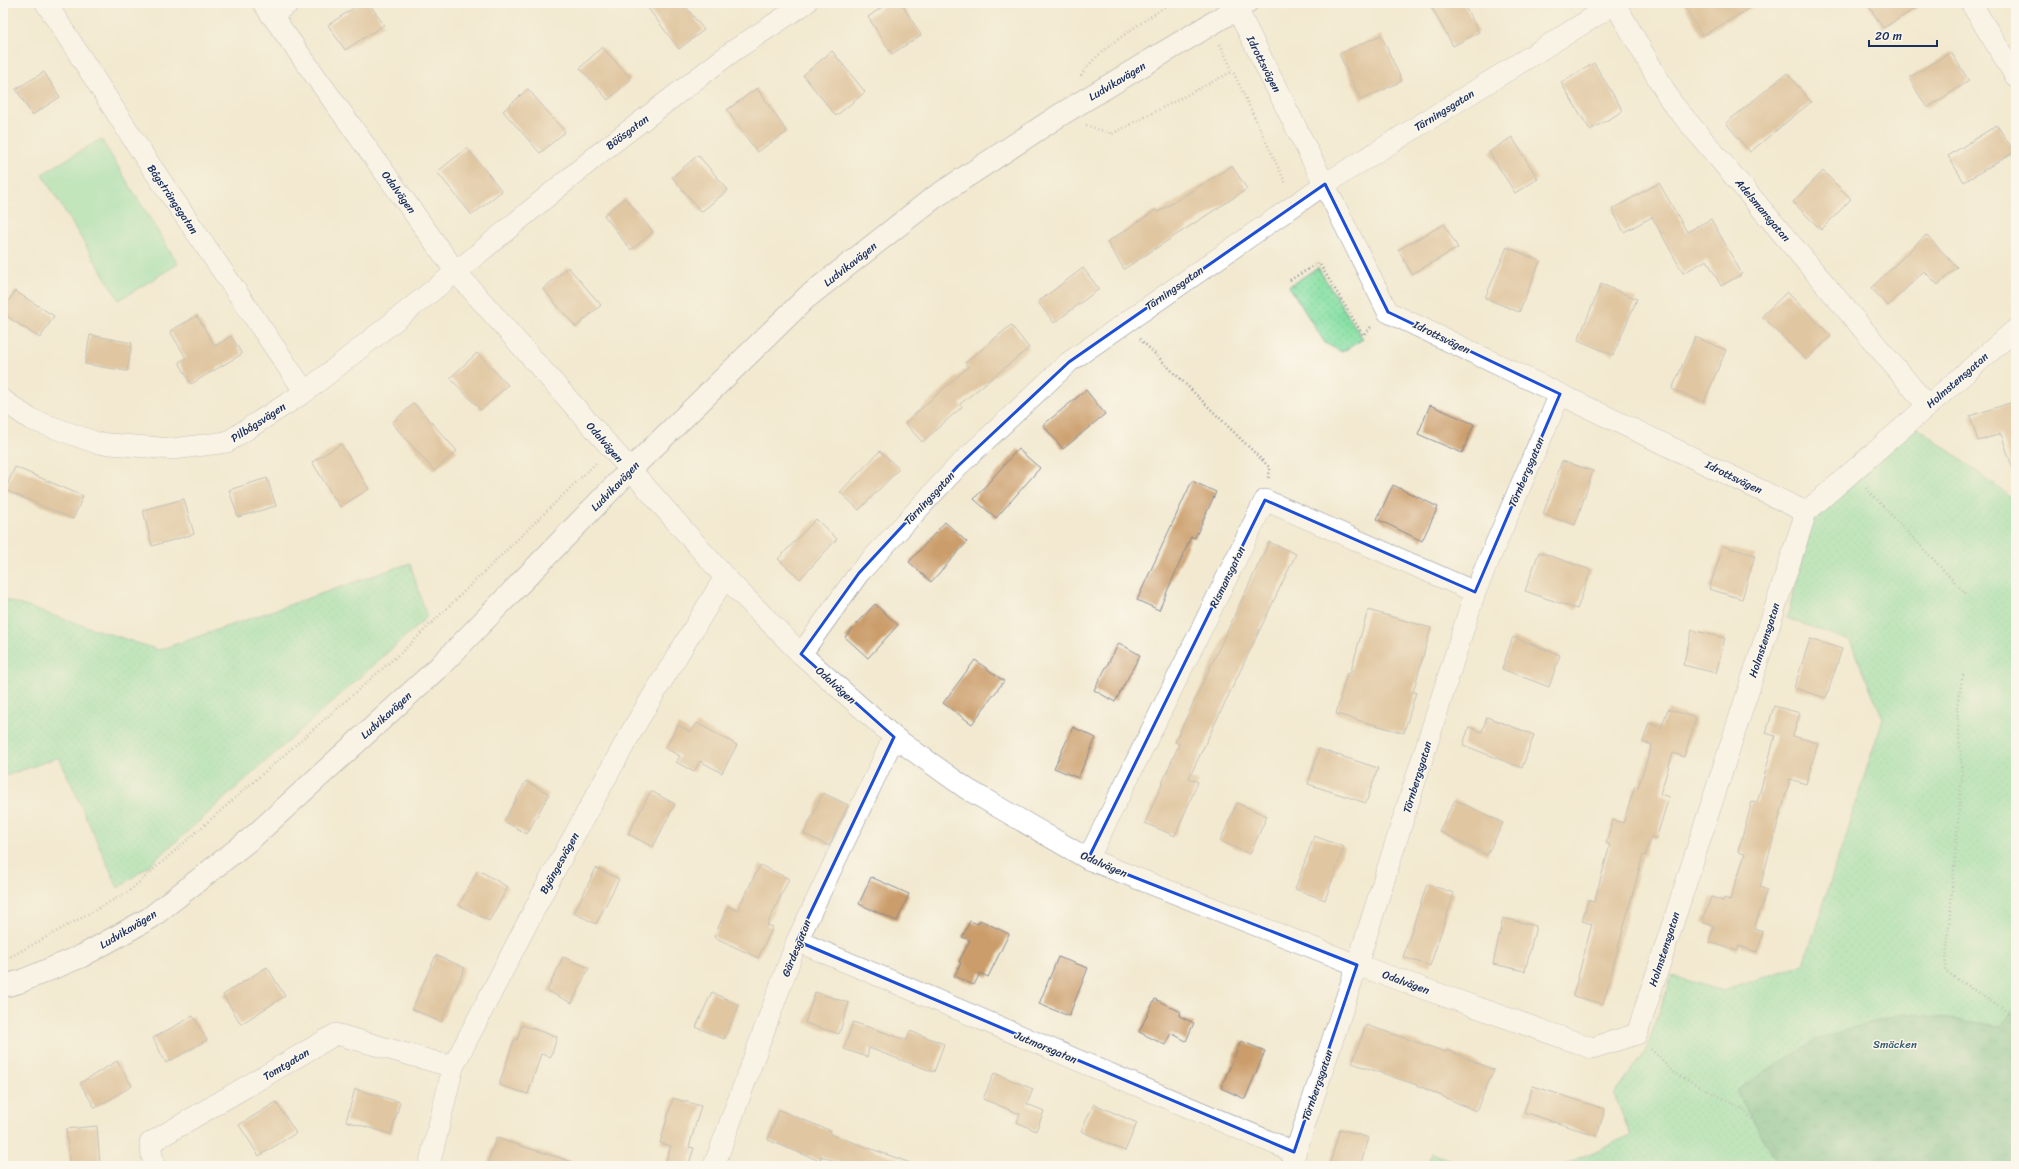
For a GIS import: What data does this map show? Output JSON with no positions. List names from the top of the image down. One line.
{"streets":{"street":["Idrottsvägen","Ludvikavägen","Tärningsgatan","Böösgatan","Odalvägen","Bågsträngsgatan","Adelsmansgatan","Holmstensgatan","Pilbågsvägen","Törnbergsgatan","Rismansgatan","Byängesvägen","Gärdesgatan","Jutmorsgatan","Tomtgatan"]},"crossings":[["Idrottsvägen","Ludvikavägen"],["Idrottsvägen","Tärningsgatan"],["Idrottsvägen","Holmstensgatan"],["Idrottsvägen","Törnbergsgatan"],["Ludvikavägen","Odalvägen"],["Tärningsgatan","Odalvägen"],["Tärningsgatan","Adelsmansgatan"],["Böösgatan","Odalvägen"],["Böösgatan","Pilbågsvägen"],["Odalvägen","Holmstensgatan"],["Odalvägen","Pilbågsvägen"],["Odalvägen","Törnbergsgatan"],["Odalvägen","Rismansgatan"],["Odalvägen","Byängesvägen"],["Odalvägen","Gärdesgatan"],["Bågsträngsgatan","Pilbågsvägen"],["Adelsmansgatan","Holmstensgatan"],["Törnbergsgatan","Jutmorsgatan"],["Byängesvägen","Tomtgatan"],["Gärdesgatan","Jutmorsgatan"]],"parks":["Smäcken"],"scale_bar":"20 m"}
